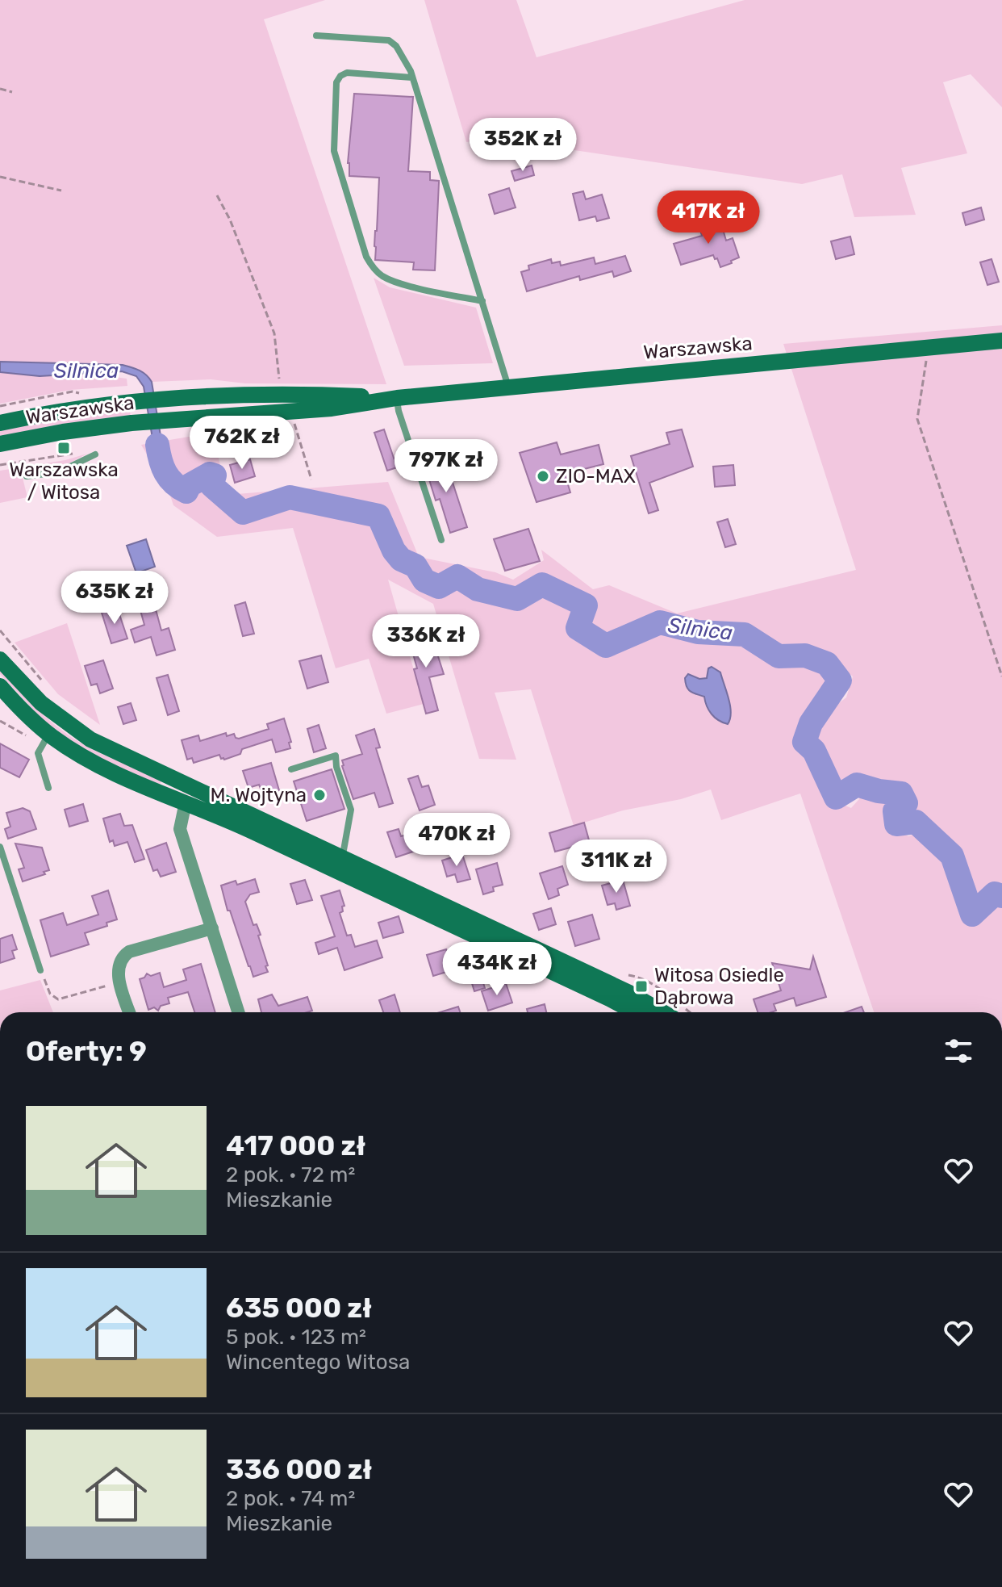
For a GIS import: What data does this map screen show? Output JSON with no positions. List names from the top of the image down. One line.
{"streets":{"main road":["Warszawska"]},"water":["Silnica"],"places":{"transit":["Warszawska / Witosa","Witosa Osiedle Dąbrowa"],"other":["ZIO-MAX","M. Wojtyna"]},"page":{"price":["352K zł","417K zł","762K zł","797K zł","635K zł","336K zł","470K zł","311K zł","434K zł"],"heading":"Oferty: 9","list":[{"name":"417 000 zł","note":"2 pok. · 72 m² · Mieszkanie"},{"name":"635 000 zł","note":"5 pok. · 123 m² · Wincentego Witosa"},{"name":"336 000 zł","note":"2 pok. · 74 m² · Mieszkanie"}]}}
